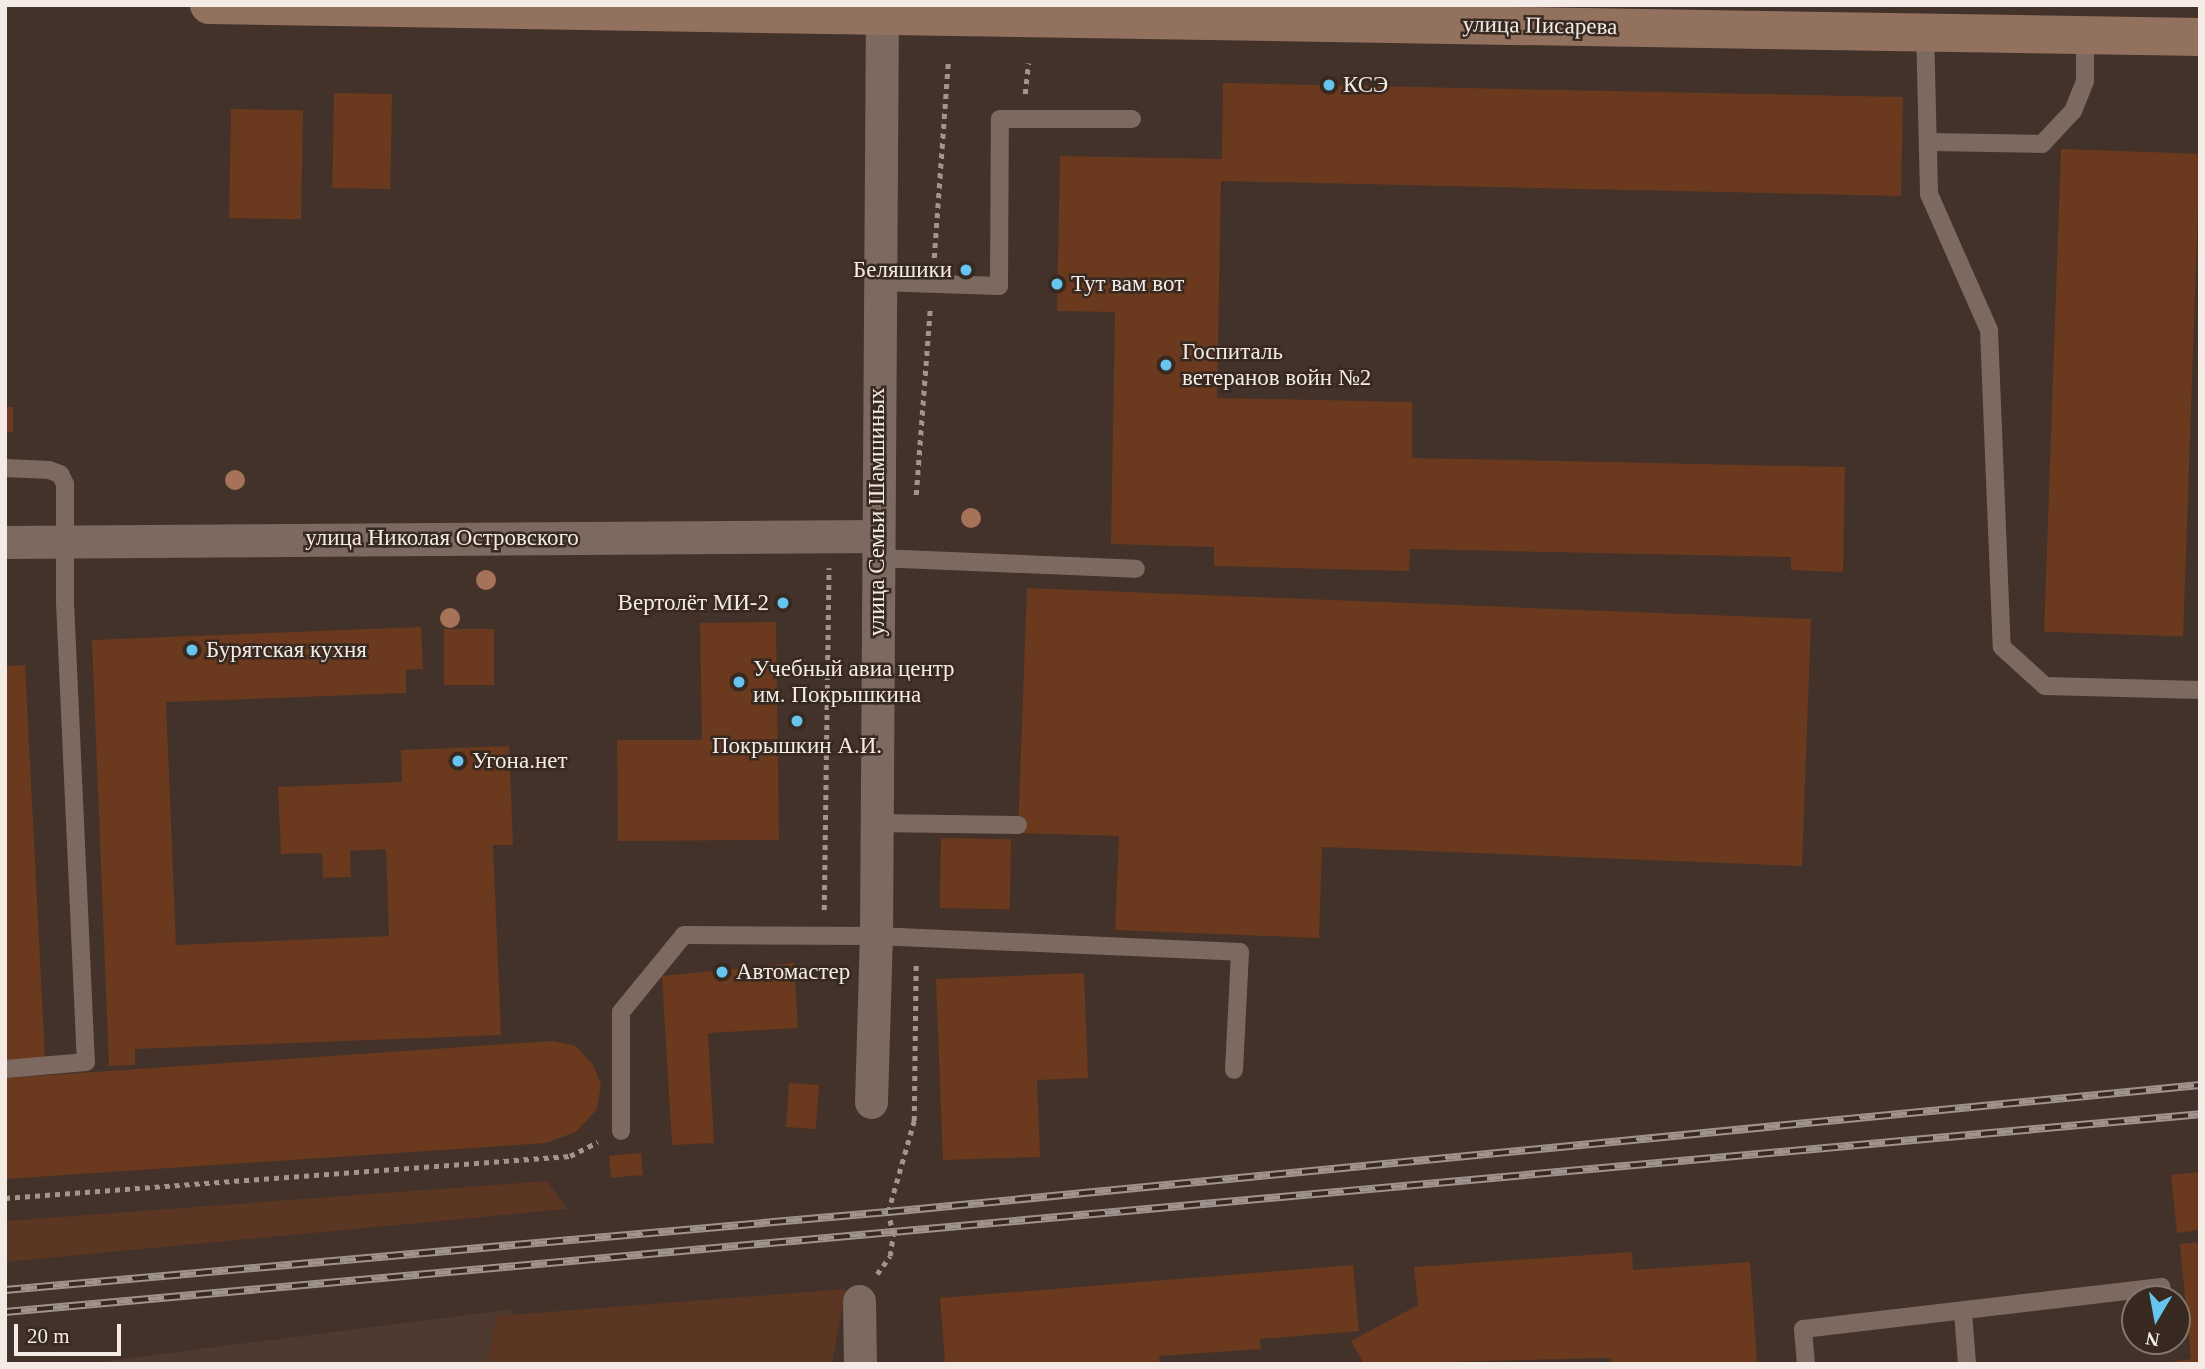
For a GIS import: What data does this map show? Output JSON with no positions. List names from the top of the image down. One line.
{"streets":{"main road":["улица Писарева"],"street":["улица Семьи Шамшиных","улица Николая Островского"]},"crossings":[["улица Писарева","улица Семьи Шамшиных"],["улица Семьи Шамшиных","улица Николая Островского"]],"places":["КСЭ","Беляшики","Тут вам вот","Госпиталь ветеранов войн №2","Вертолёт МИ-2","Бурятская кухня","Учебный авиа центр им. Покрышкина","Покрышкин А.И.","Угона.нет","Автомастер"],"scale_bar":"20 m","north":"bottom"}
